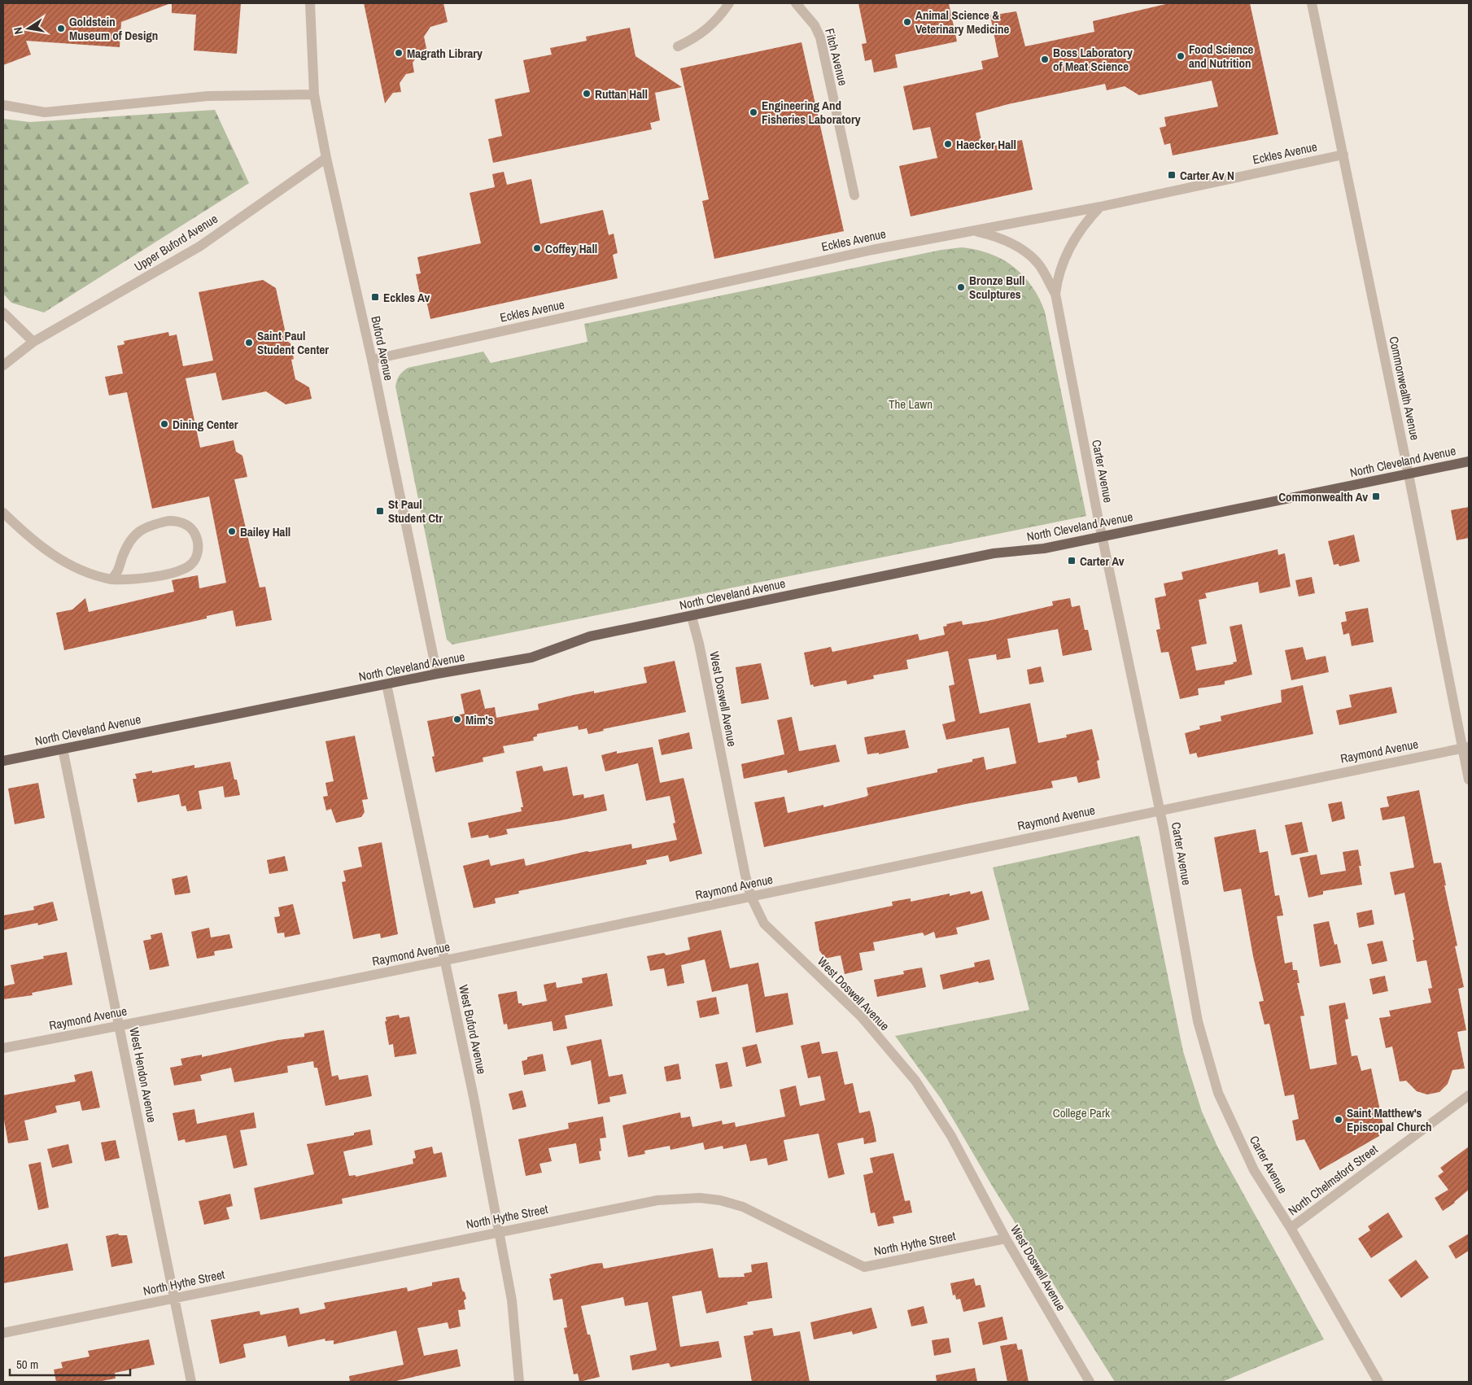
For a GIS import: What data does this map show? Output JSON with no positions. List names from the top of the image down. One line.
{"streets":{"main road":["North Cleveland Avenue"],"street":["Fitch Avenue","Eckles Avenue","Upper Buford Avenue","Buford Avenue","Commonwealth Avenue","Carter Avenue","West Doswell Avenue","Raymond Avenue","West Buford Avenue","West Hendon Avenue","North Chelmsford Street","North Hythe Street"]},"crossings":[["Eckles Avenue","Buford Avenue"],["Eckles Avenue","Commonwealth Avenue"],["Eckles Avenue","Carter Avenue"],["Upper Buford Avenue","Buford Avenue"],["Buford Avenue","North Cleveland Avenue"],["Commonwealth Avenue","North Cleveland Avenue"],["Commonwealth Avenue","Raymond Avenue"],["North Cleveland Avenue","Carter Avenue"],["North Cleveland Avenue","West Doswell Avenue"],["North Cleveland Avenue","West Buford Avenue"],["North Cleveland Avenue","West Hendon Avenue"],["Carter Avenue","Raymond Avenue"],["Carter Avenue","North Chelmsford Street"],["West Doswell Avenue","Raymond Avenue"],["West Doswell Avenue","North Hythe Street"],["Raymond Avenue","West Buford Avenue"],["Raymond Avenue","West Hendon Avenue"],["West Buford Avenue","North Hythe Street"],["West Hendon Avenue","North Hythe Street"]],"parks":["The Lawn","College Park"],"places":{"other":["Animal Science & Veterinary Medicine","Goldstein Museum of Design","Magrath Library","Food Science and Nutrition","Boss Laboratory of Meat Science","Ruttan Hall","Engineering And Fisheries Laboratory","Haecker Hall","Coffey Hall","Bronze Bull Sculptures","Saint Paul Student Center","Dining Center","Bailey Hall","Mim's","Saint Matthew's Episcopal Church"],"transit":["Carter Av N","Eckles Av","Commonwealth Av","St Paul Student Ctr","Carter Av"]},"scale_bar":"50 m","north":"left"}
